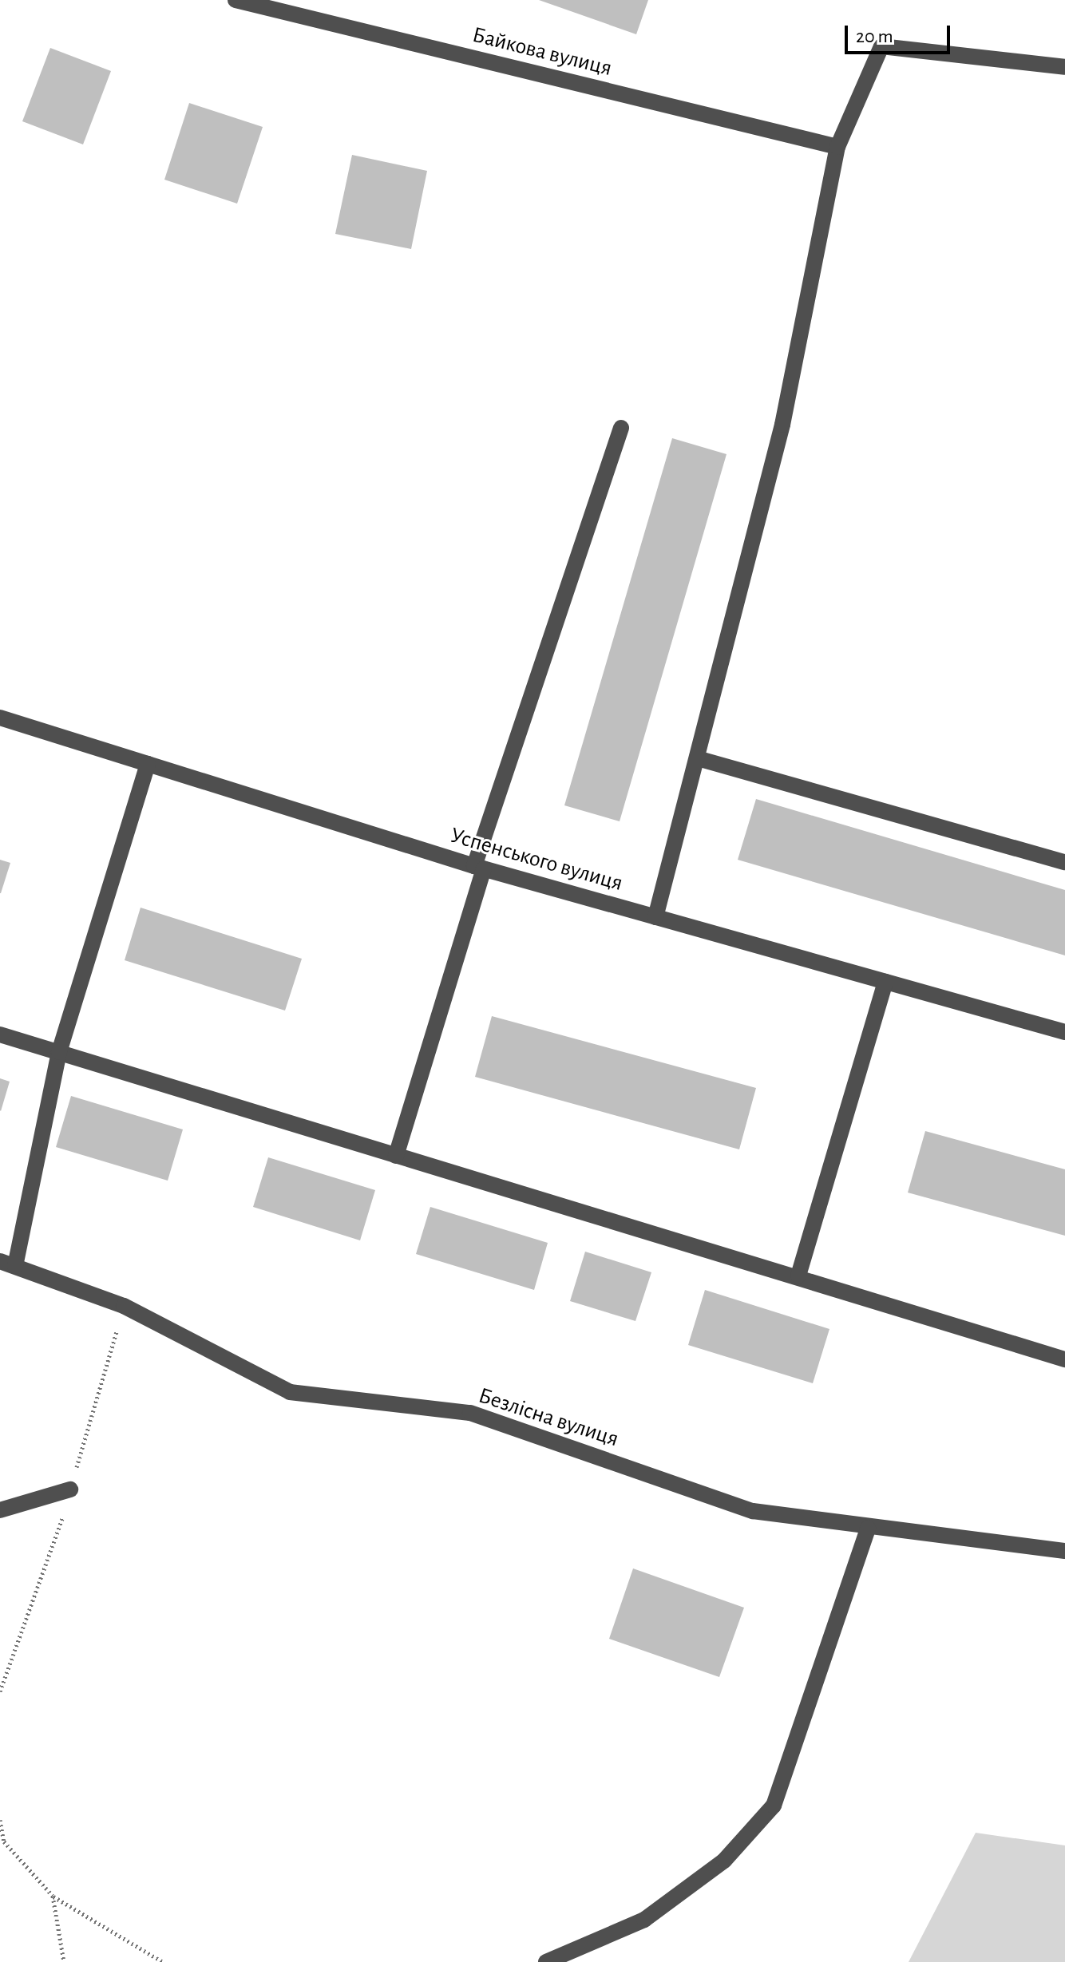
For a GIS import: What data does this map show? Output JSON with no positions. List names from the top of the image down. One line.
{"streets":{"street":["Байкова вулиця","Успенського вулиця","Безлісна вулиця"]},"scale_bar":"20 m"}
